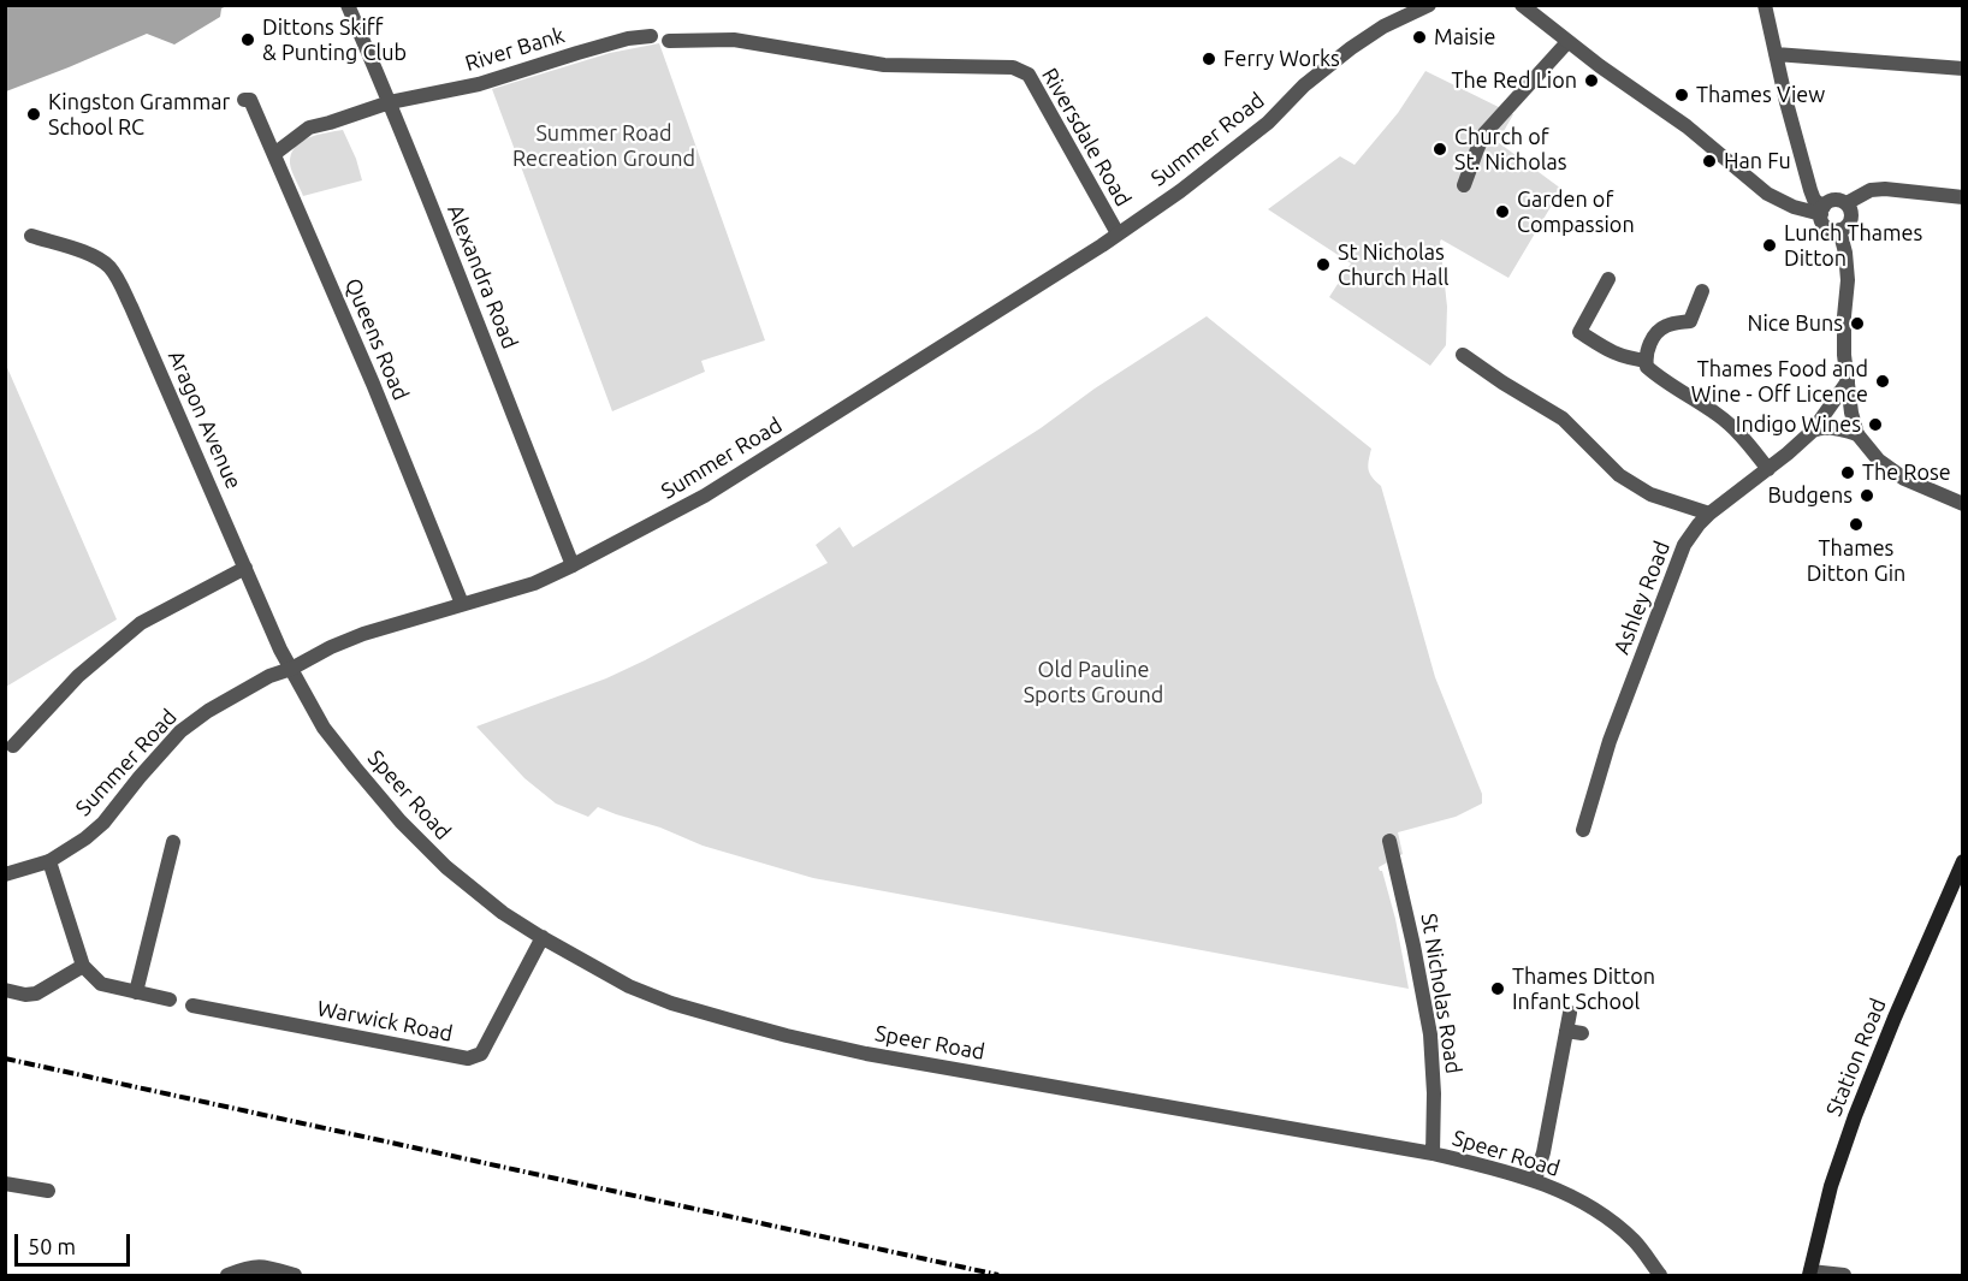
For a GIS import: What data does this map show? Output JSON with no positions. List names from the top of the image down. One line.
{"streets":{"main road":["Station Road"],"street":["River Bank","Riversdale Road","Summer Road","Alexandra Road","Queens Road","Aragon Avenue","Ashley Road","Speer Road","St Nicholas Road","Warwick Road"]},"crossings":[["River Bank","Alexandra Road"],["River Bank","Queens Road"],["Riversdale Road","Summer Road"],["Summer Road","Alexandra Road"],["Summer Road","Queens Road"],["Summer Road","Aragon Avenue"],["Summer Road","Speer Road"],["Aragon Avenue","Speer Road"],["Speer Road","St Nicholas Road"],["Speer Road","Warwick Road"]],"parks":["Summer Road Recreation Ground","Old Pauline Sports Ground"],"places":["Maisie","Dittons Skiff & Punting Club","Ferry Works","The Red Lion","Thames View","Kingston Grammar School RC","Church of St. Nicholas","Han Fu","Garden of Compassion","Lunch Thames Ditton","St Nicholas Church Hall","Nice Buns","Thames Food and Wine - Off Licence","Indigo Wines","The Rose","Budgens","Thames Ditton Gin","Thames Ditton Infant School"],"scale_bar":"50 m"}
